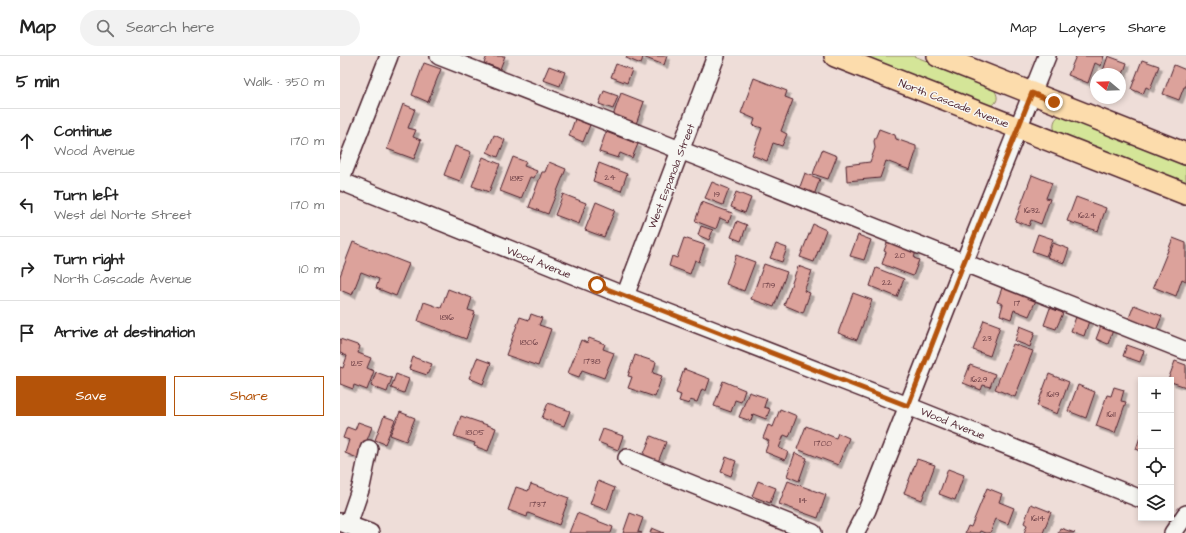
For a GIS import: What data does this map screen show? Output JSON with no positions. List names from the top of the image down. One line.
{"streets":{"main road":["North Cascade Avenue"],"street":["West Espanola Street","Wood Avenue"]},"crossings":[["West Espanola Street","Wood Avenue"]],"house_numbers":["24","1815","19","1632","1624","20","22","1719","17","1816","23","1806","1738","125","1629","1619","1611","1805","1700","114","1737","1614"],"north":"left","page":{"header":"Map","search":"Search here","nav":["Map","Layers","Share"],"heading":["5 min","Walk · 350 m"],"list":[["Continue","Wood Avenue","170 m"],["Turn left","West del Norte Street","170 m"],["Turn right","North Cascade Avenue","10 m"],"Arrive at destination"],"buttons":["Save","Share"],"map_buttons":["+","−"]}}
